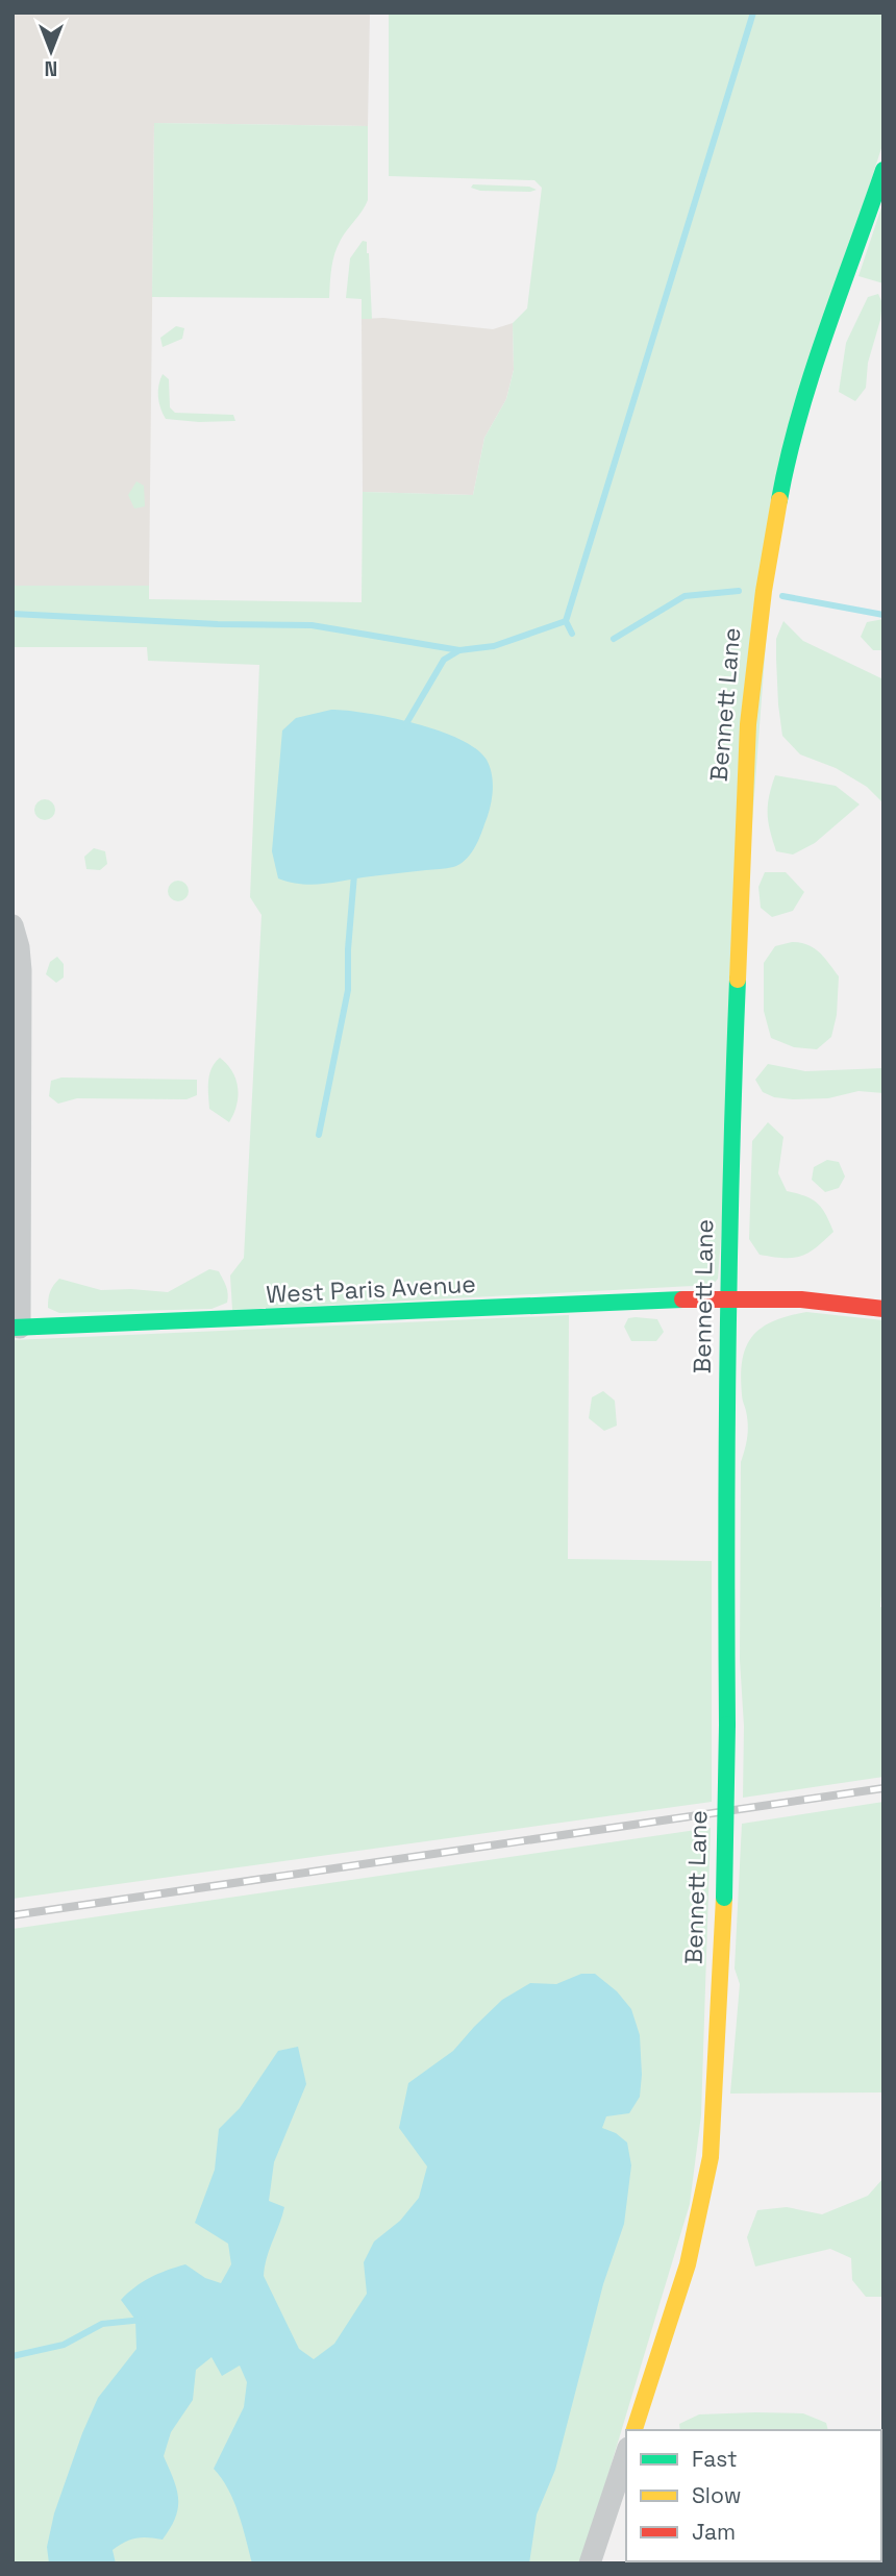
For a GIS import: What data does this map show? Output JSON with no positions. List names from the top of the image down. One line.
{"streets":{"street":["Bennett Lane","West Paris Avenue"]},"crossings":[["Bennett Lane","West Paris Avenue"]],"legend":["Fast","Slow","Jam"],"north":"bottom"}
